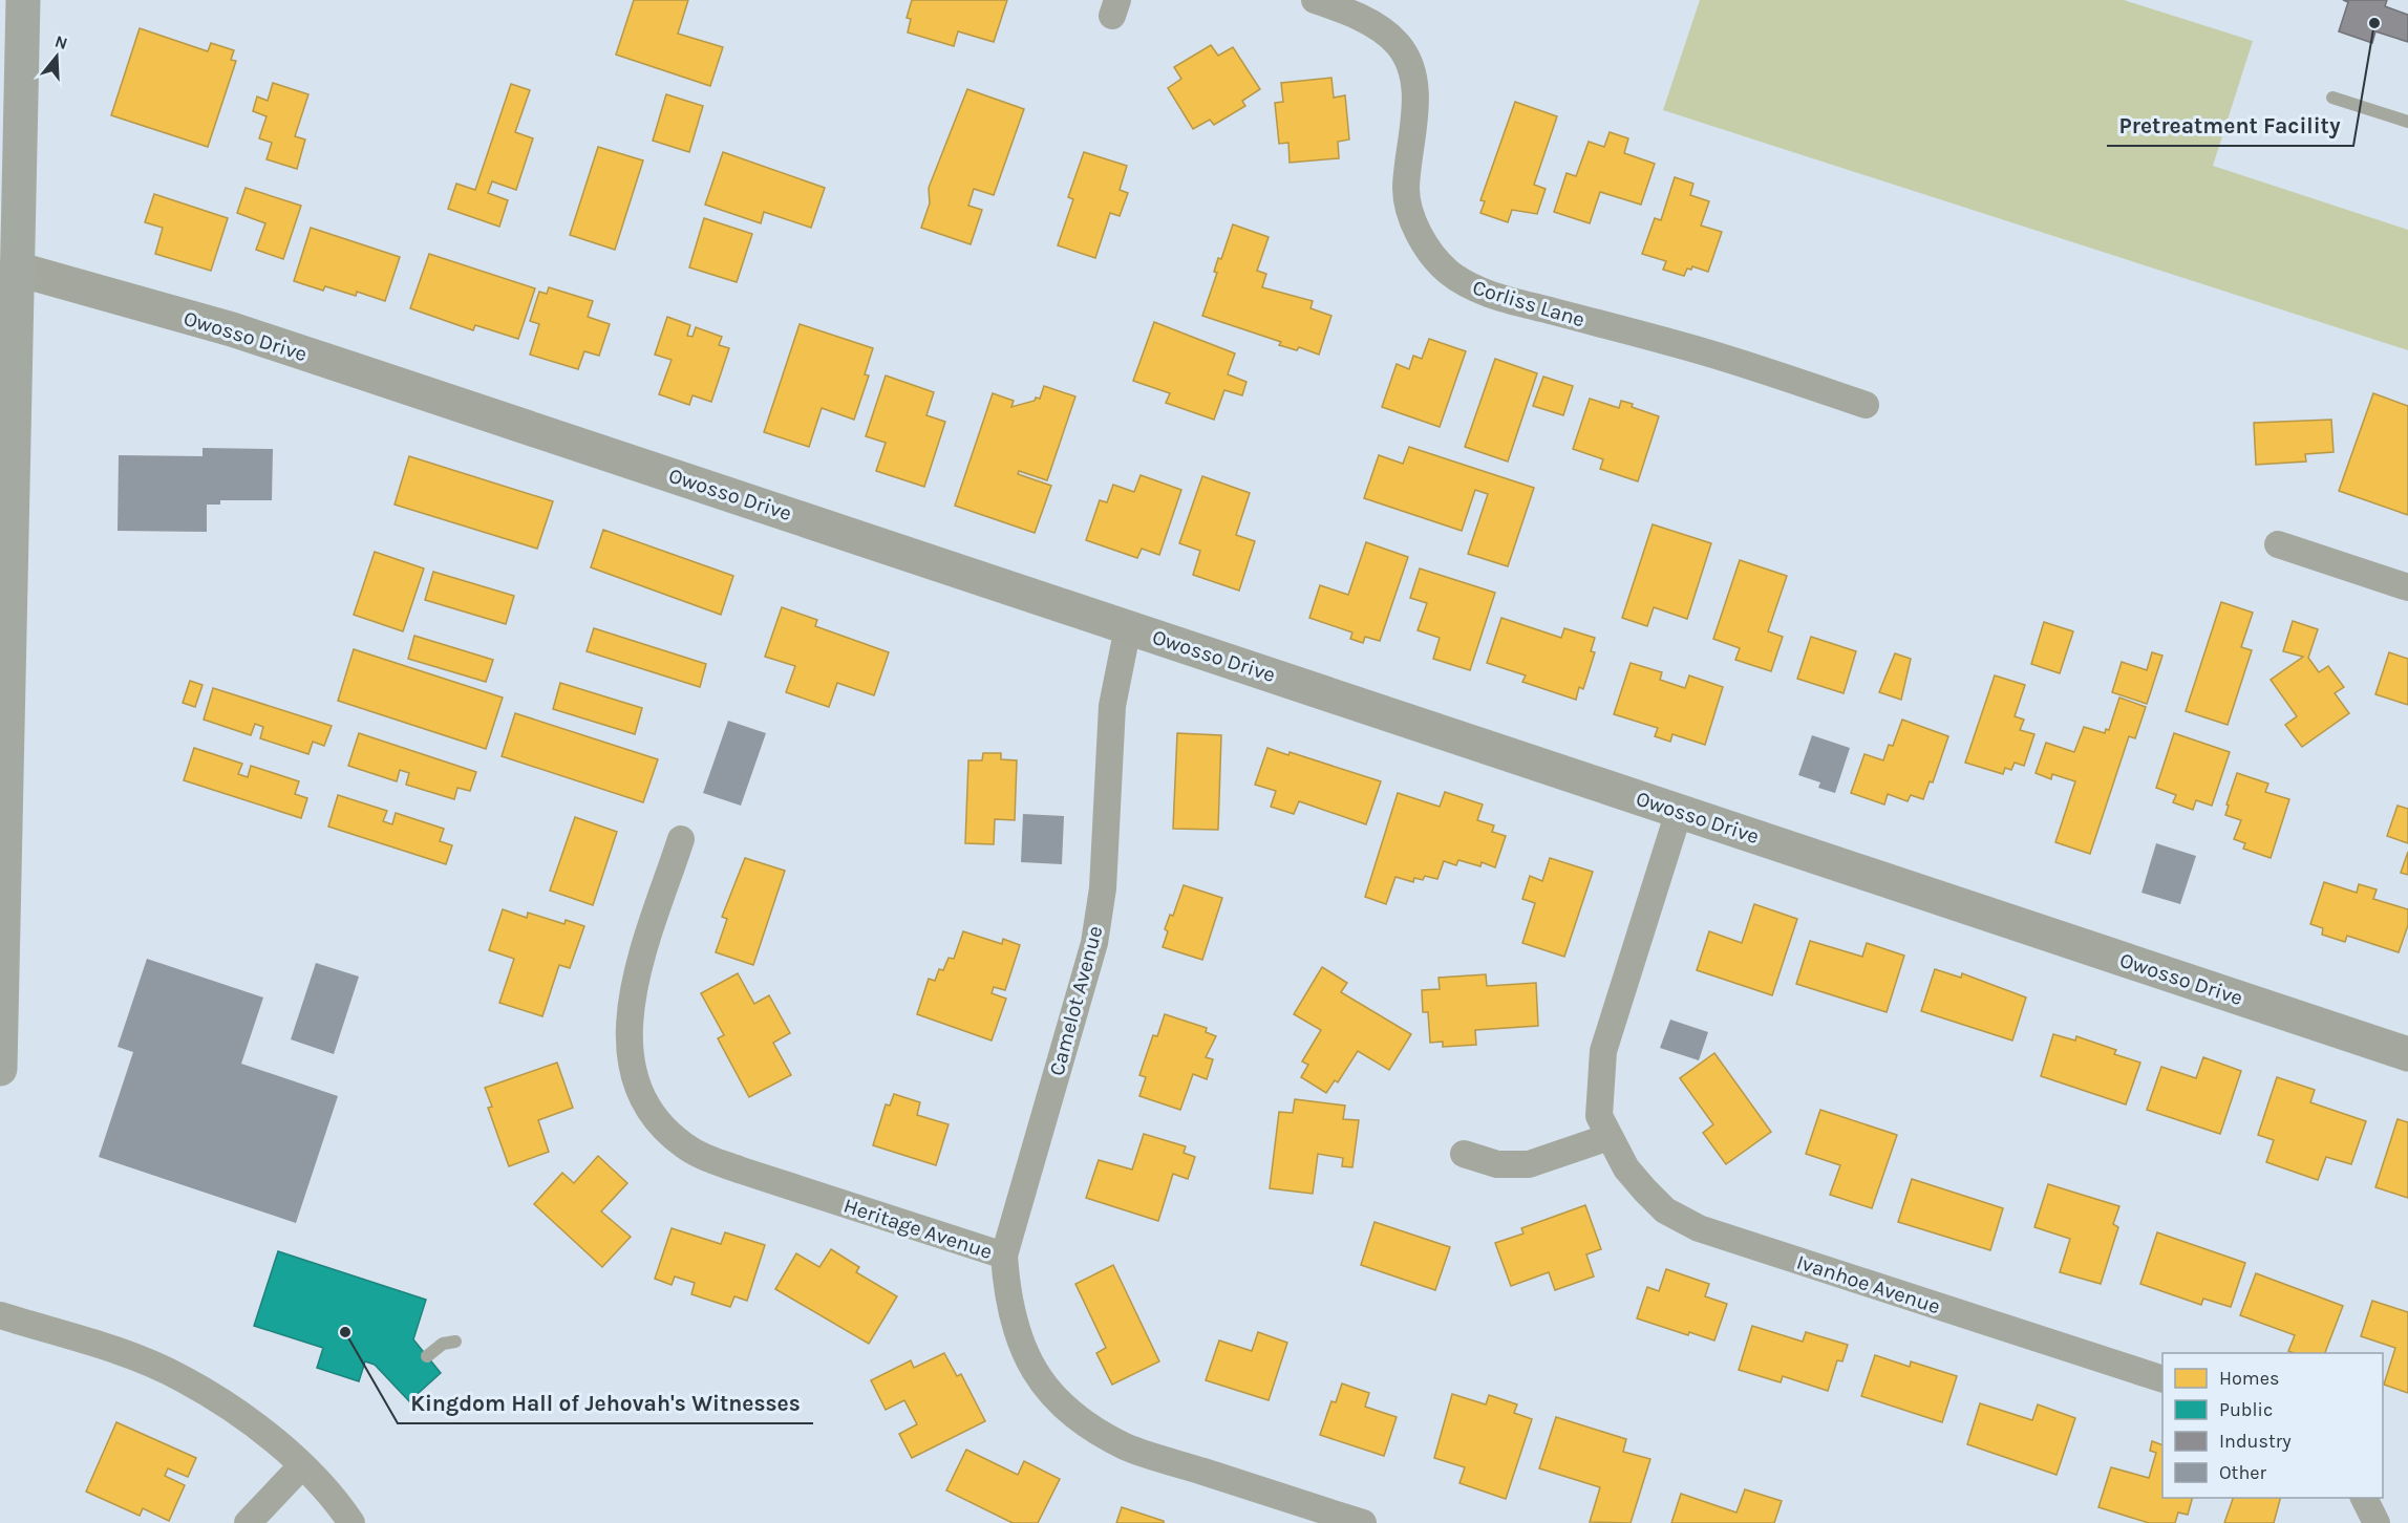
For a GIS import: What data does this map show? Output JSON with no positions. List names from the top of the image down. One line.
{"streets":{"street":["Corliss Lane","Owosso Drive","Camelot Avenue","Heritage Avenue","Ivanhoe Avenue"]},"crossings":[["Owosso Drive","Camelot Avenue"],["Owosso Drive","Ivanhoe Avenue"],["Camelot Avenue","Heritage Avenue"]],"places":["Pretreatment Facility","Kingdom Hall of Jehovah's Witnesses"],"legend":["Homes","Public","Industry","Other"],"north":"top"}
